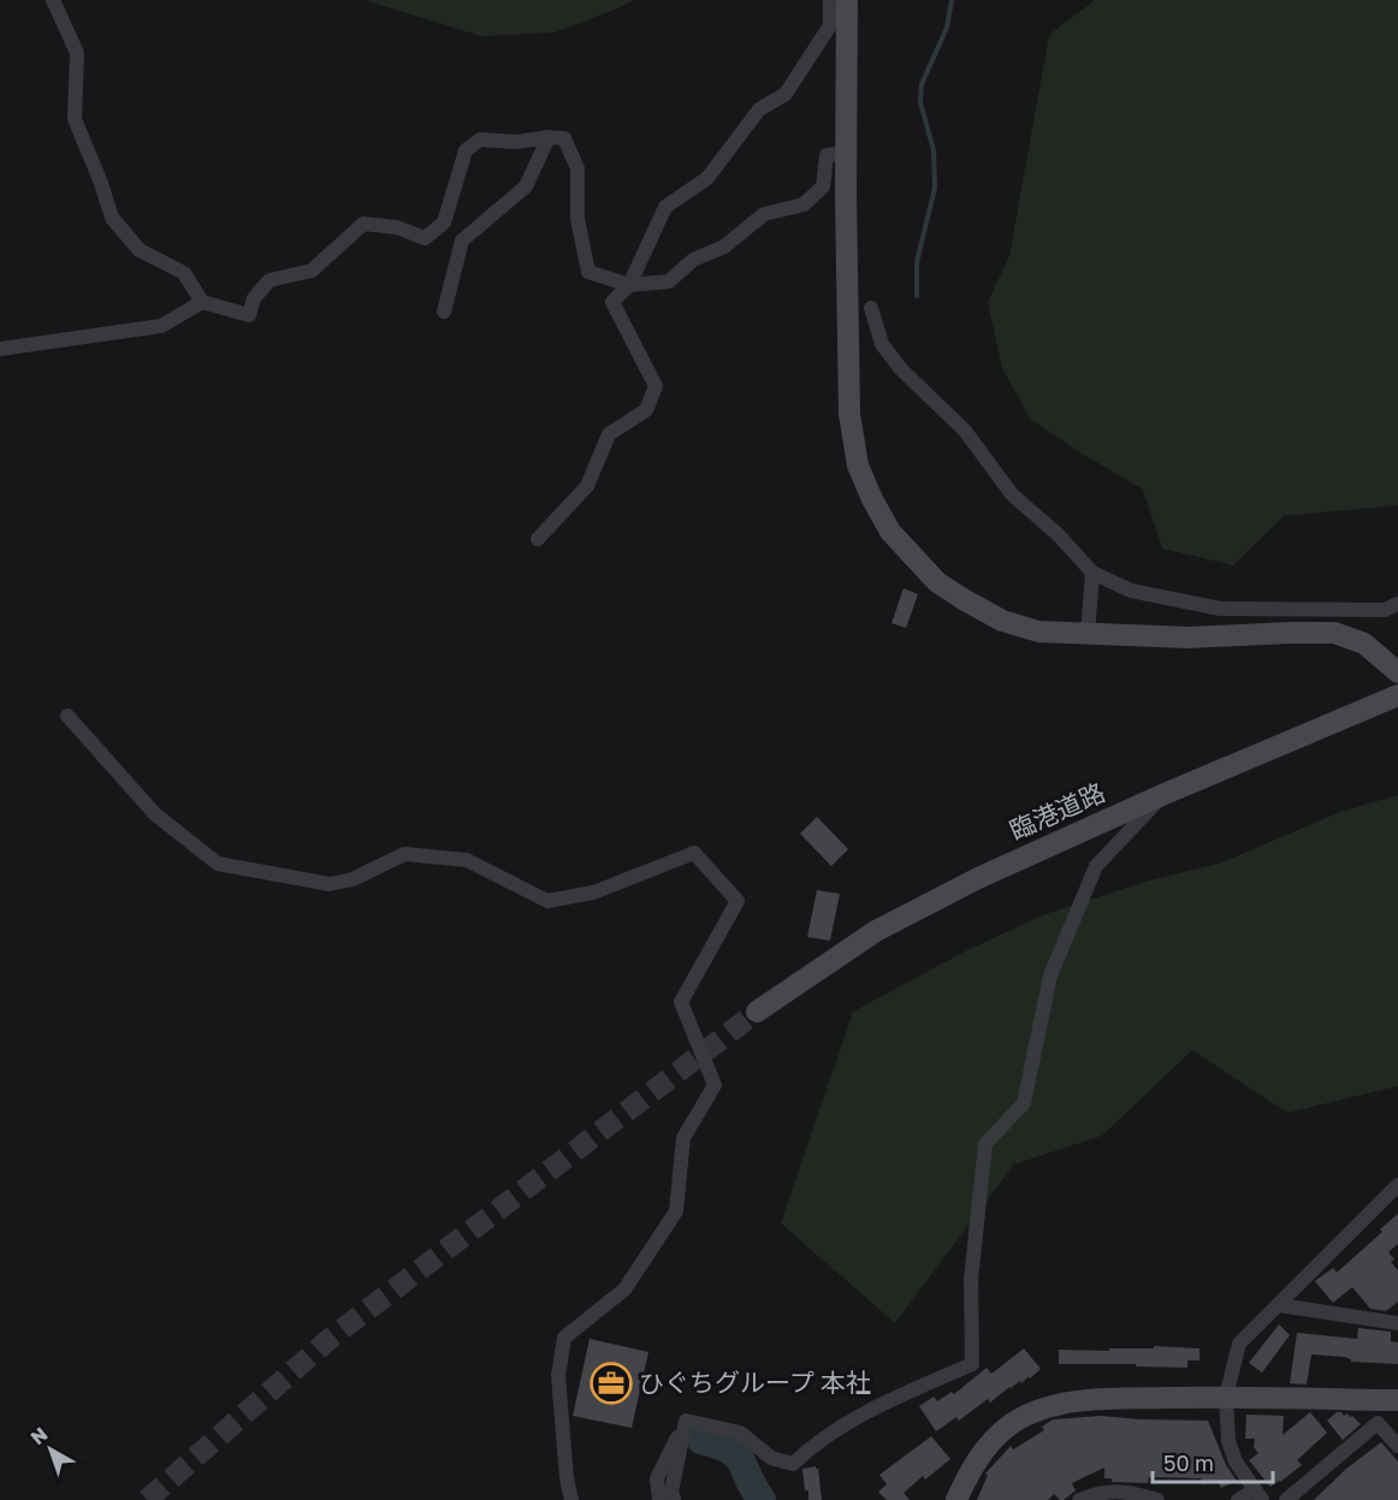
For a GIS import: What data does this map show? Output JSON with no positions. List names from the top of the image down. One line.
{"streets":{"street":["臨港道路"]},"places":{"office":["ひぐちグループ 本社"]},"scale_bar":"50 m","north":"top left"}
